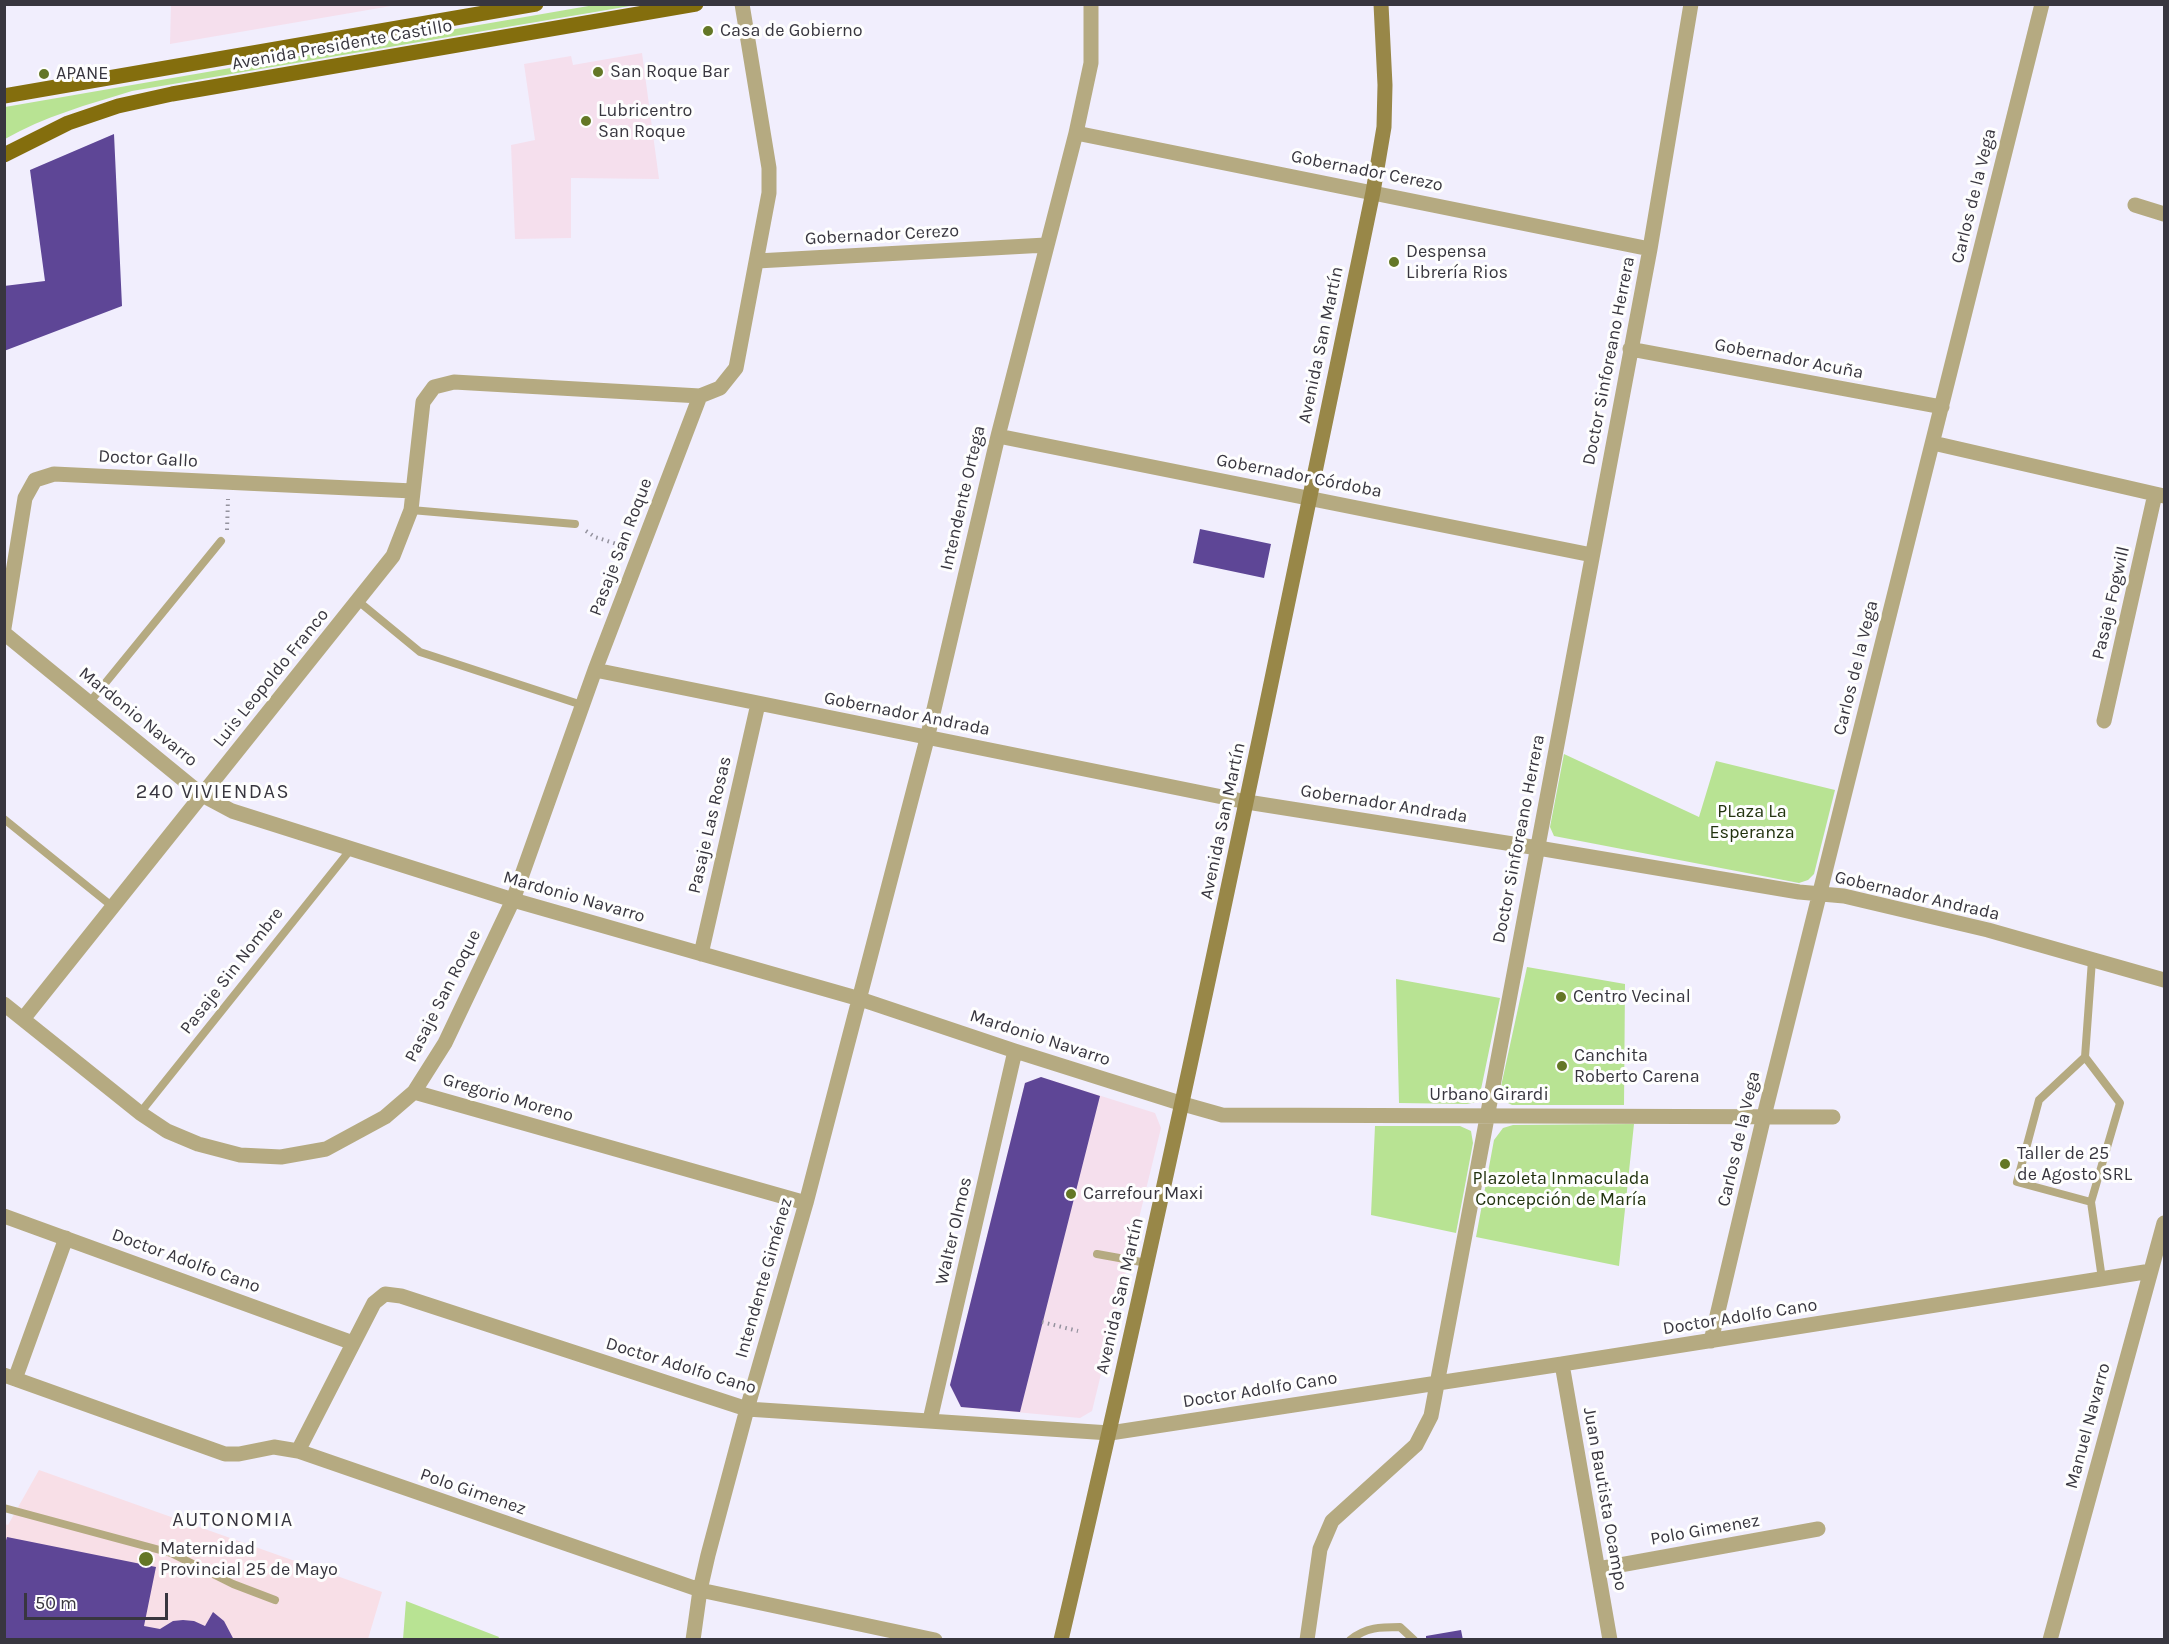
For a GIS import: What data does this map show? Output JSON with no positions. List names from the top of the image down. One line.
{"streets":{"main road":["Avenida Presidente Castillo","Avenida San Martín"],"street":["Gobernador Cerezo","Carlos de la Vega","Gobernador Acuña","Doctor Sinforeano Herrera","Doctor Gallo","Gobernador Córdoba","Intendente Ortega","Pasaje San Roque","Pasaje Fogwill","Luis Leopoldo Franco","Gobernador Andrada","Mardonio Navarro","Pasaje Las Rosas","Urbano Girardi","Gregorio Moreno","Walter Olmos","Doctor Adolfo Cano","Intendente Giménez","Manuel Navarro","Polo Gimenez","Juan Bautista Ocampo"],"lane":["Pasaje Sin Nombre"]},"crossings":[["Gobernador Cerezo","Avenida San Martín"],["Gobernador Cerezo","Doctor Sinforeano Herrera"],["Gobernador Cerezo","Intendente Ortega"],["Carlos de la Vega","Gobernador Acuña"],["Carlos de la Vega","Gobernador Andrada"],["Carlos de la Vega","Urbano Girardi"],["Carlos de la Vega","Doctor Adolfo Cano"],["Avenida San Martín","Gobernador Córdoba"],["Avenida San Martín","Gobernador Andrada"],["Avenida San Martín","Mardonio Navarro"],["Avenida San Martín","Urbano Girardi"],["Avenida San Martín","Doctor Adolfo Cano"],["Gobernador Acuña","Doctor Sinforeano Herrera"],["Doctor Sinforeano Herrera","Gobernador Córdoba"],["Doctor Sinforeano Herrera","Gobernador Andrada"],["Doctor Sinforeano Herrera","Urbano Girardi"],["Doctor Sinforeano Herrera","Doctor Adolfo Cano"],["Doctor Gallo","Luis Leopoldo Franco"],["Gobernador Córdoba","Intendente Ortega"],["Intendente Ortega","Gobernador Andrada"],["Intendente Ortega","Mardonio Navarro"],["Intendente Ortega","Intendente Giménez"],["Pasaje San Roque","Luis Leopoldo Franco"],["Pasaje San Roque","Gobernador Andrada"],["Pasaje San Roque","Mardonio Navarro"],["Pasaje San Roque","Gregorio Moreno"],["Luis Leopoldo Franco","Mardonio Navarro"],["Luis Leopoldo Franco","Gregorio Moreno"],["Gobernador Andrada","Pasaje Las Rosas"],["Mardonio Navarro","Pasaje Las Rosas"],["Mardonio Navarro","Pasaje Sin Nombre"],["Mardonio Navarro","Urbano Girardi"],["Mardonio Navarro","Walter Olmos"],["Mardonio Navarro","Intendente Giménez"],["Pasaje Sin Nombre","Gregorio Moreno"],["Gregorio Moreno","Intendente Giménez"],["Walter Olmos","Doctor Adolfo Cano"],["Doctor Adolfo Cano","Intendente Giménez"],["Doctor Adolfo Cano","Manuel Navarro"],["Doctor Adolfo Cano","Juan Bautista Ocampo"],["Intendente Giménez","Polo Gimenez"],["Polo Gimenez","Juan Bautista Ocampo"]],"districts":["240 VIVIENDAS","AUTONOMIA"],"parks":["PLaza La Esperanza","Plazoleta Inmaculada Concepción de María"],"places":["Casa de Gobierno","San Roque Bar","APANE","Lubricentro San Roque","Despensa Librería Rios","Centro Vecinal","Canchita Roberto Carena","Taller de 25 de Agosto SRL","Carrefour Maxi","Maternidad Provincial 25 de Mayo"],"scale_bar":"50 m"}
